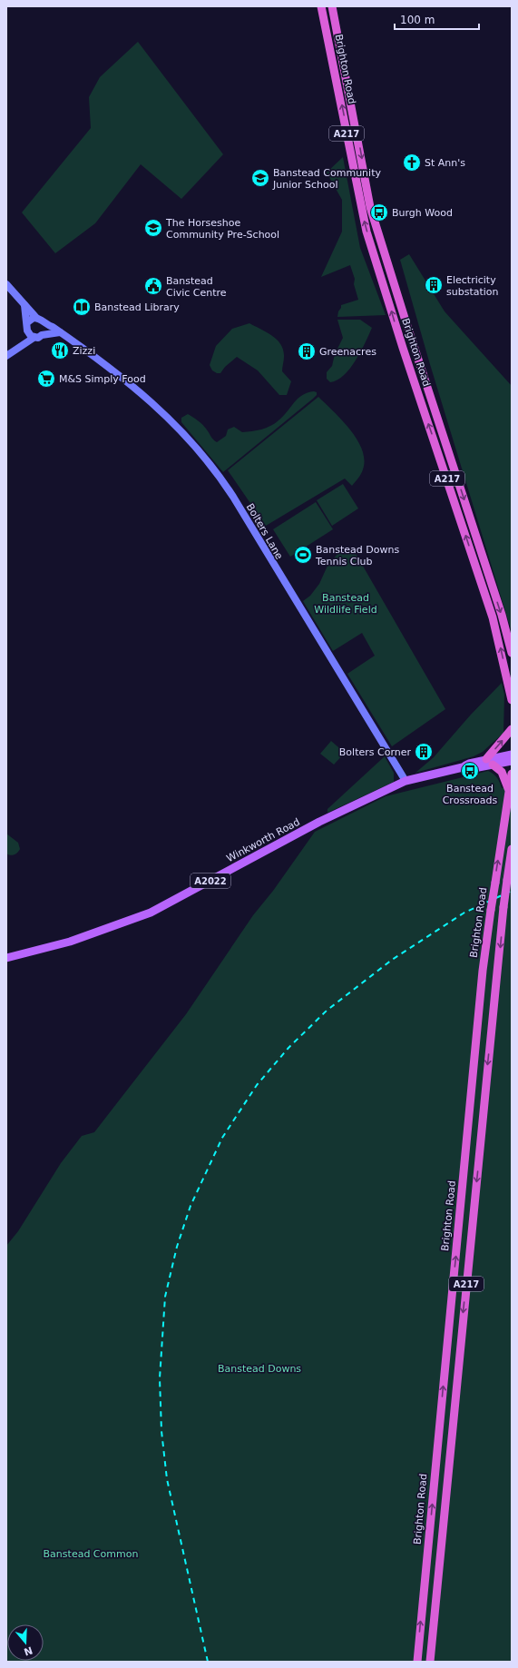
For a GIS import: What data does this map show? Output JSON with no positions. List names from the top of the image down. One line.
{"streets":{"highway":["Brighton Road","A217"],"main road":["Bolters Lane","Winkworth Road","A2022"]},"crossings":[["Bolters Lane","Winkworth Road"],["Winkworth Road","A2022"]],"parks":["Banstead Wildlife Field","Banstead Downs","Banstead Common"],"places":{"church":["St Ann's"],"school or university":["Banstead Community Junior School","The Horseshoe Community Pre-School"],"bus stop":["Burgh Wood","Banstead Crossroads"],"building":["Electricity substation","Greenacres","Bolters Corner"],"public building":["Banstead Civic Centre"],"library":["Banstead Library"],"restaurant":["Zizzi"],"supermarket":["M&S Simply Food"],"sports":["Banstead Downs Tennis Club"]},"scale_bar":"100 m","north":"bottom"}
